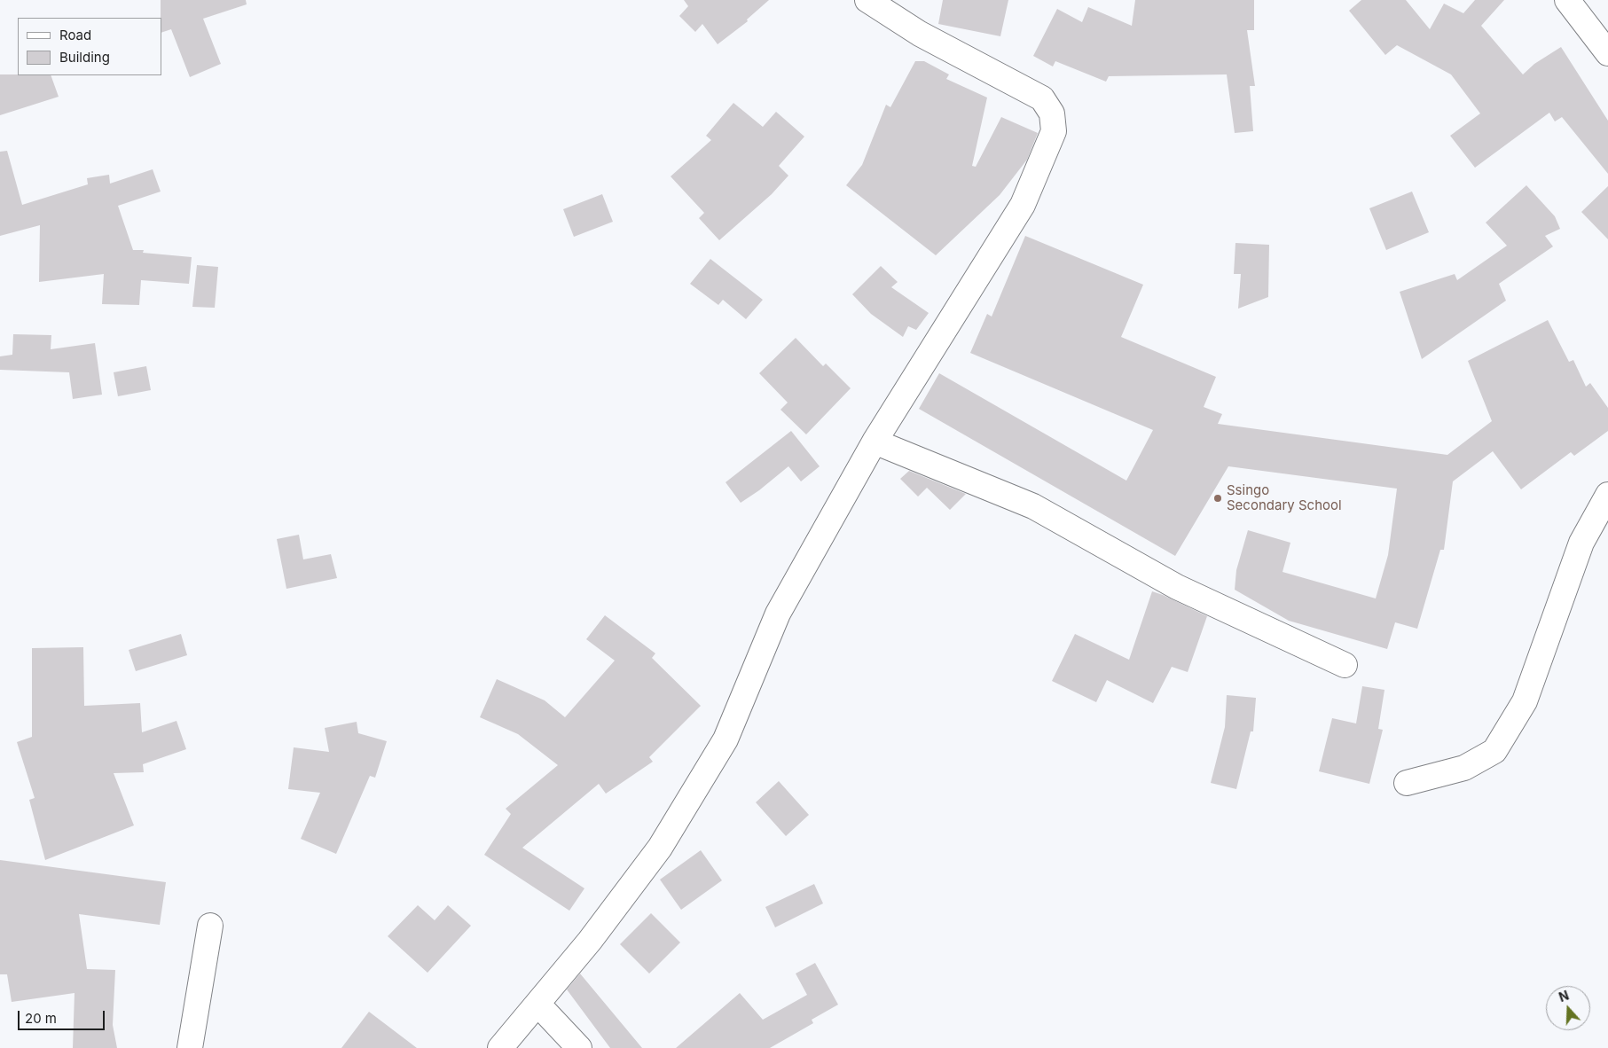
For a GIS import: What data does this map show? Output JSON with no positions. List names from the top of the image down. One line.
{"places":["Ssingo Secondary School"],"legend":["Road","Building"],"scale_bar":"20 m","north":"top"}
